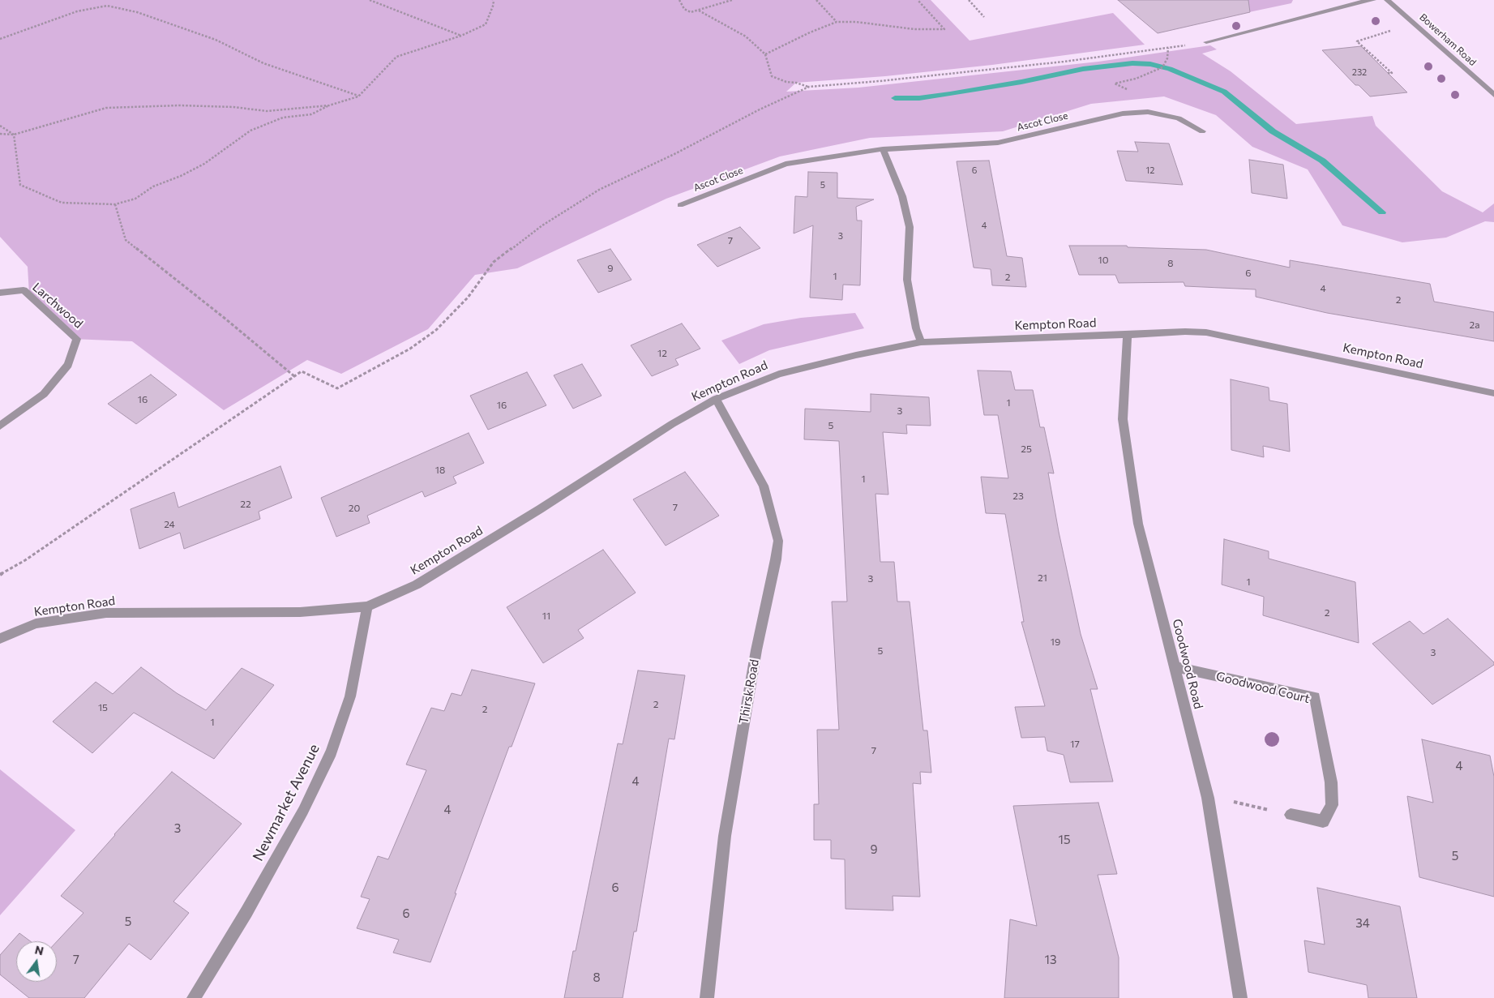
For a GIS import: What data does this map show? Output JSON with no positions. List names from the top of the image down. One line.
{"streets":{"street":["Bowerham Road","Ascot Close","Larchwood","Kempton Road","Goodwood Road","Goodwood Court","Thirsk Road","Newmarket Avenue"]},"crossings":[["Kempton Road","Goodwood Road"],["Kempton Road","Thirsk Road"],["Kempton Road","Newmarket Avenue"],["Goodwood Road","Goodwood Court"]],"house_numbers":["232","6","12","5","4","3","7","10","8","9","6","1","2","4","2","2a","12","16","1","16","3","5","25","18","1","23","22","7","20","24","21","3","1","2","11","19","5","3","2","15","2","1","17","7","4","4","4","3","15","9","5","6","6","5","34","7","13","8"],"north":"top"}
